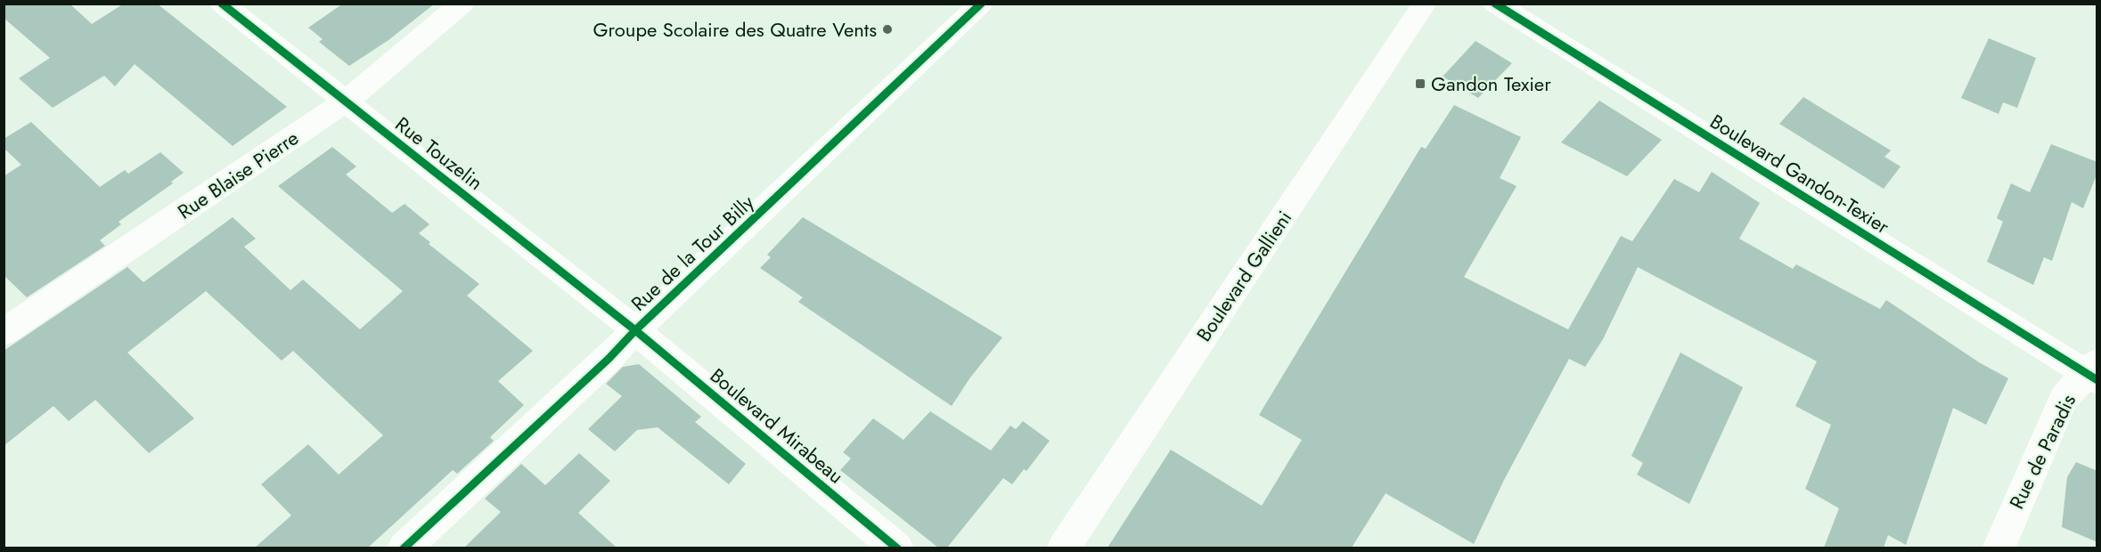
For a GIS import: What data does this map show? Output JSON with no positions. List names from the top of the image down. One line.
{"streets":{"street":["Rue Touzelin","Boulevard Gandon-Texier","Rue Blaise Pierre","Rue de la Tour Billy","Boulevard Gallieni","Boulevard Mirabeau","Rue de Paradis"]},"crossings":[["Rue Touzelin","Rue Blaise Pierre"],["Rue Touzelin","Rue de la Tour Billy"],["Rue Touzelin","Boulevard Mirabeau"],["Boulevard Gandon-Texier","Rue de Paradis"],["Rue de la Tour Billy","Boulevard Mirabeau"]],"places":{"other":["Groupe Scolaire des Quatre Vents"],"transit":["Gandon Texier"]}}
